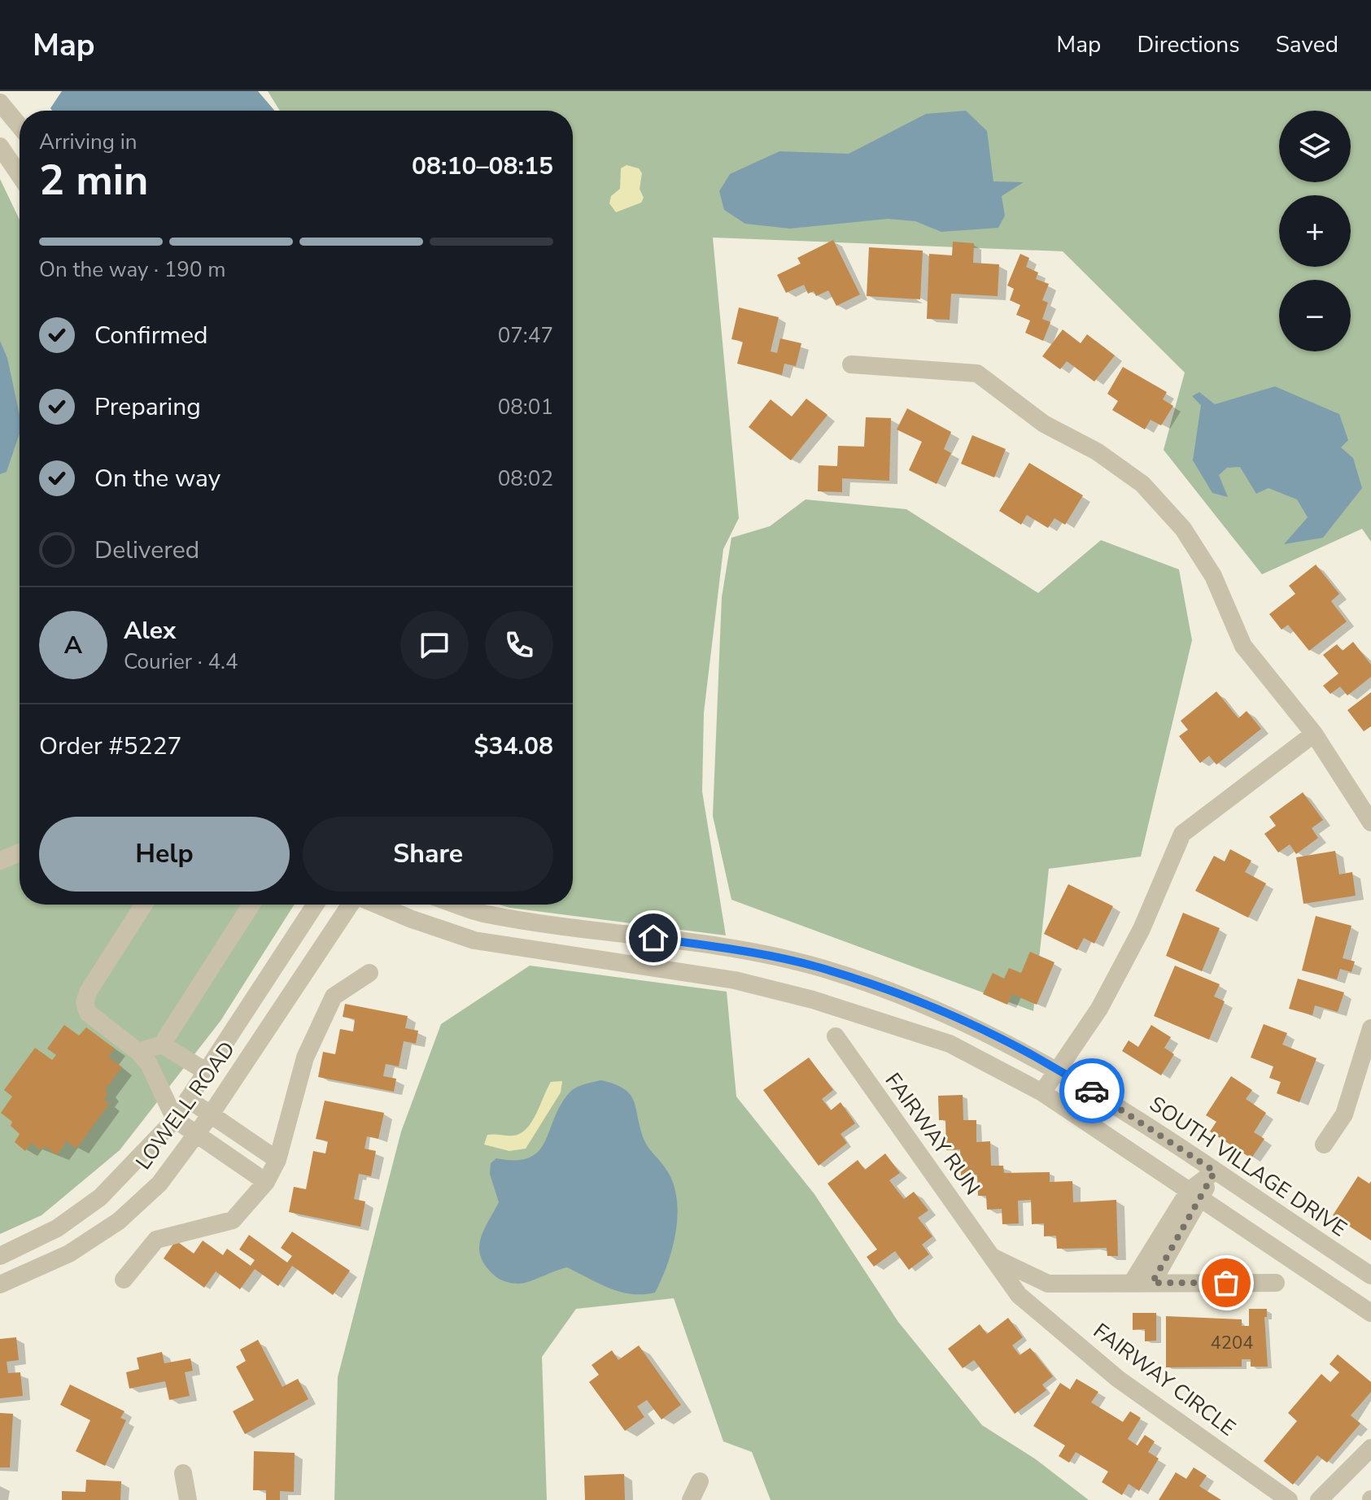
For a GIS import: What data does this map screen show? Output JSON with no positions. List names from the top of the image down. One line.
{"streets":{"street":["LOWELL ROAD","FAIRWAY RUN","SOUTH VILLAGE DRIVE","FAIRWAY CIRCLE"]},"crossings":[["FAIRWAY RUN","FAIRWAY CIRCLE"]],"house_numbers":["4204"],"page":{"header":"Map","nav":["Map","Directions","Saved"],"map_buttons":["+","−"],"heading":["2 min","Arriving in","08:10–08:15"],"panel":["Alex","Courier · 4.4","Order #5227","$34.08"],"bar":"On the way · 190 m","list":[["Confirmed","07:47"],["Preparing","08:01"],["On the way","08:02"],"Delivered"],"round":"A","buttons":["Help","Share"]}}
